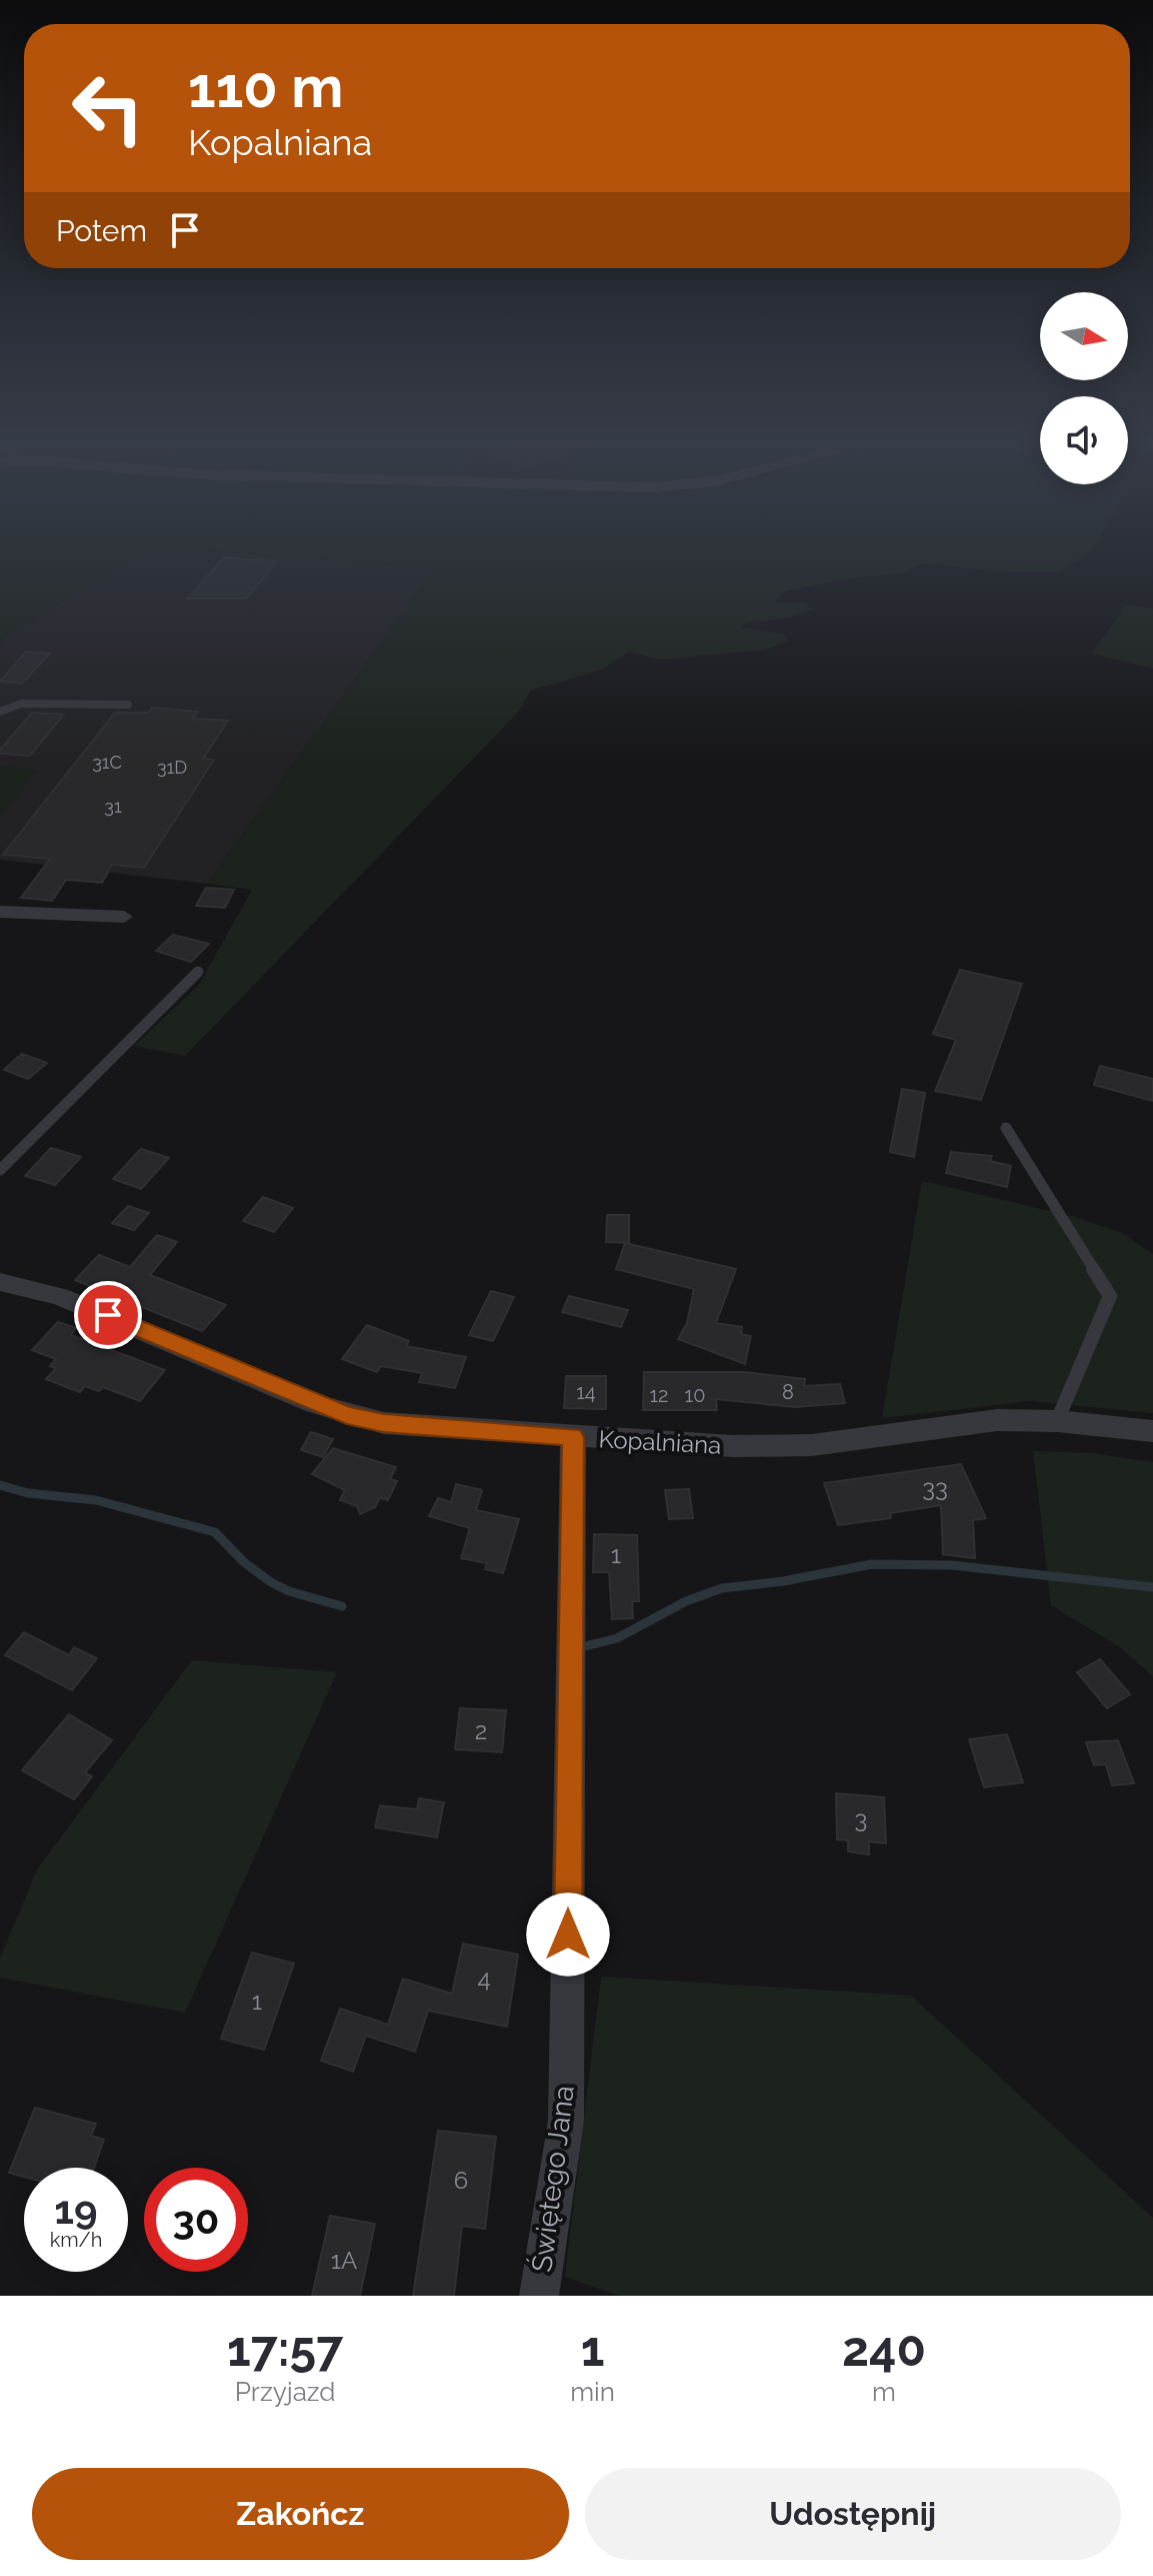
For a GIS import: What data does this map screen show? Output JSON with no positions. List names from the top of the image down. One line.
{"streets":{"street":["Kopalniana","Świętego Jana"]},"crossings":[["Kopalniana","Świętego Jana"]],"house_numbers":["31C","31D","31","14","8","12","10","33","1","2","3","4","1","6","1A"],"north":"right","page":{"turn":["110 m","Kopalniana"],"then":"Potem","speed":"19 km/h","limit":"30","eta":["17:57","Przyjazd","1","min","240","m"],"buttons":["Zakończ","Udostępnij"]}}
